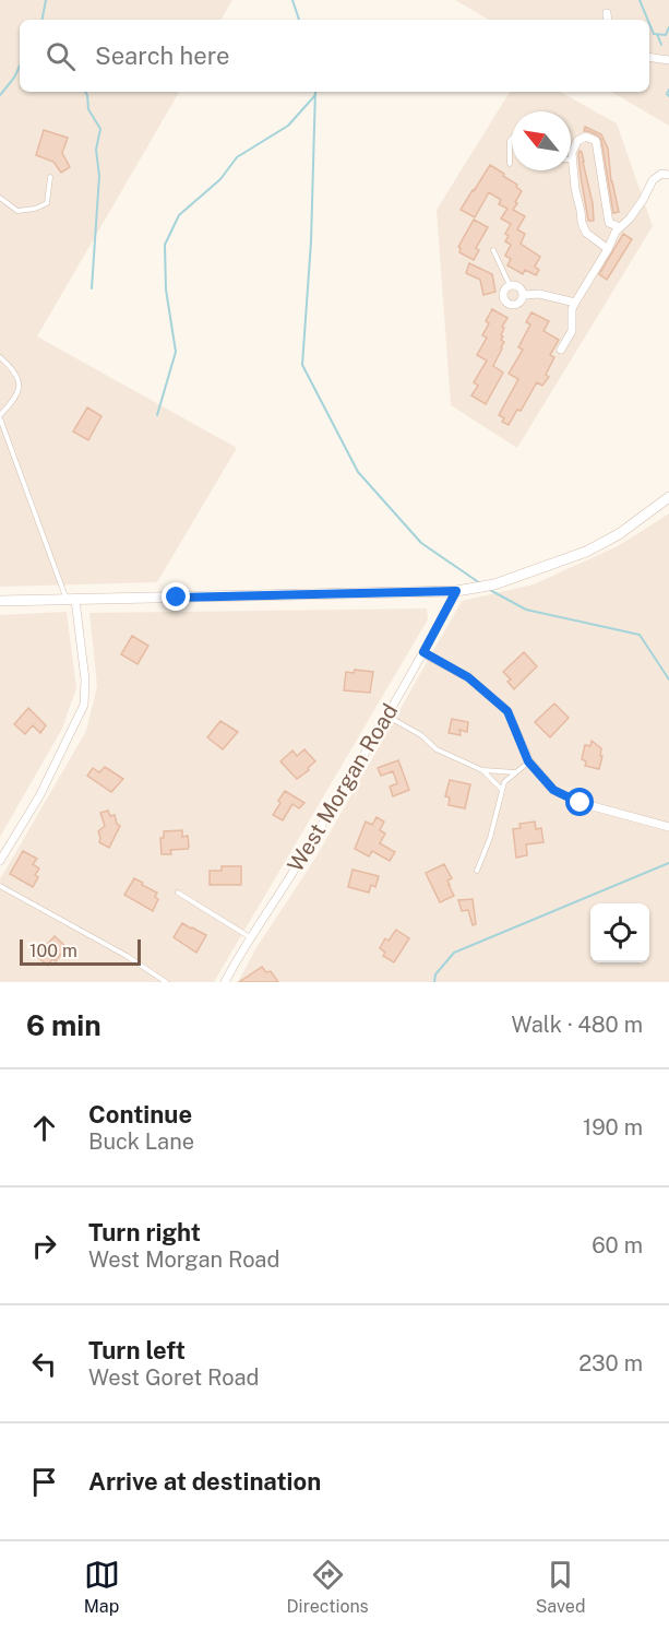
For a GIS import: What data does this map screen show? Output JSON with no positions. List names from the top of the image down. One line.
{"streets":{"street":["West Morgan Road"]},"scale_bar":"100 m","north":"top left","page":{"search":"Search here","scale":"100 m","heading":["6 min","Walk · 480 m"],"list":[["Continue","Buck Lane","190 m"],["Turn right","West Morgan Road","60 m"],["Turn left","West Goret Road","230 m"],"Arrive at destination"],"nav":["Map","Directions","Saved"]}}
